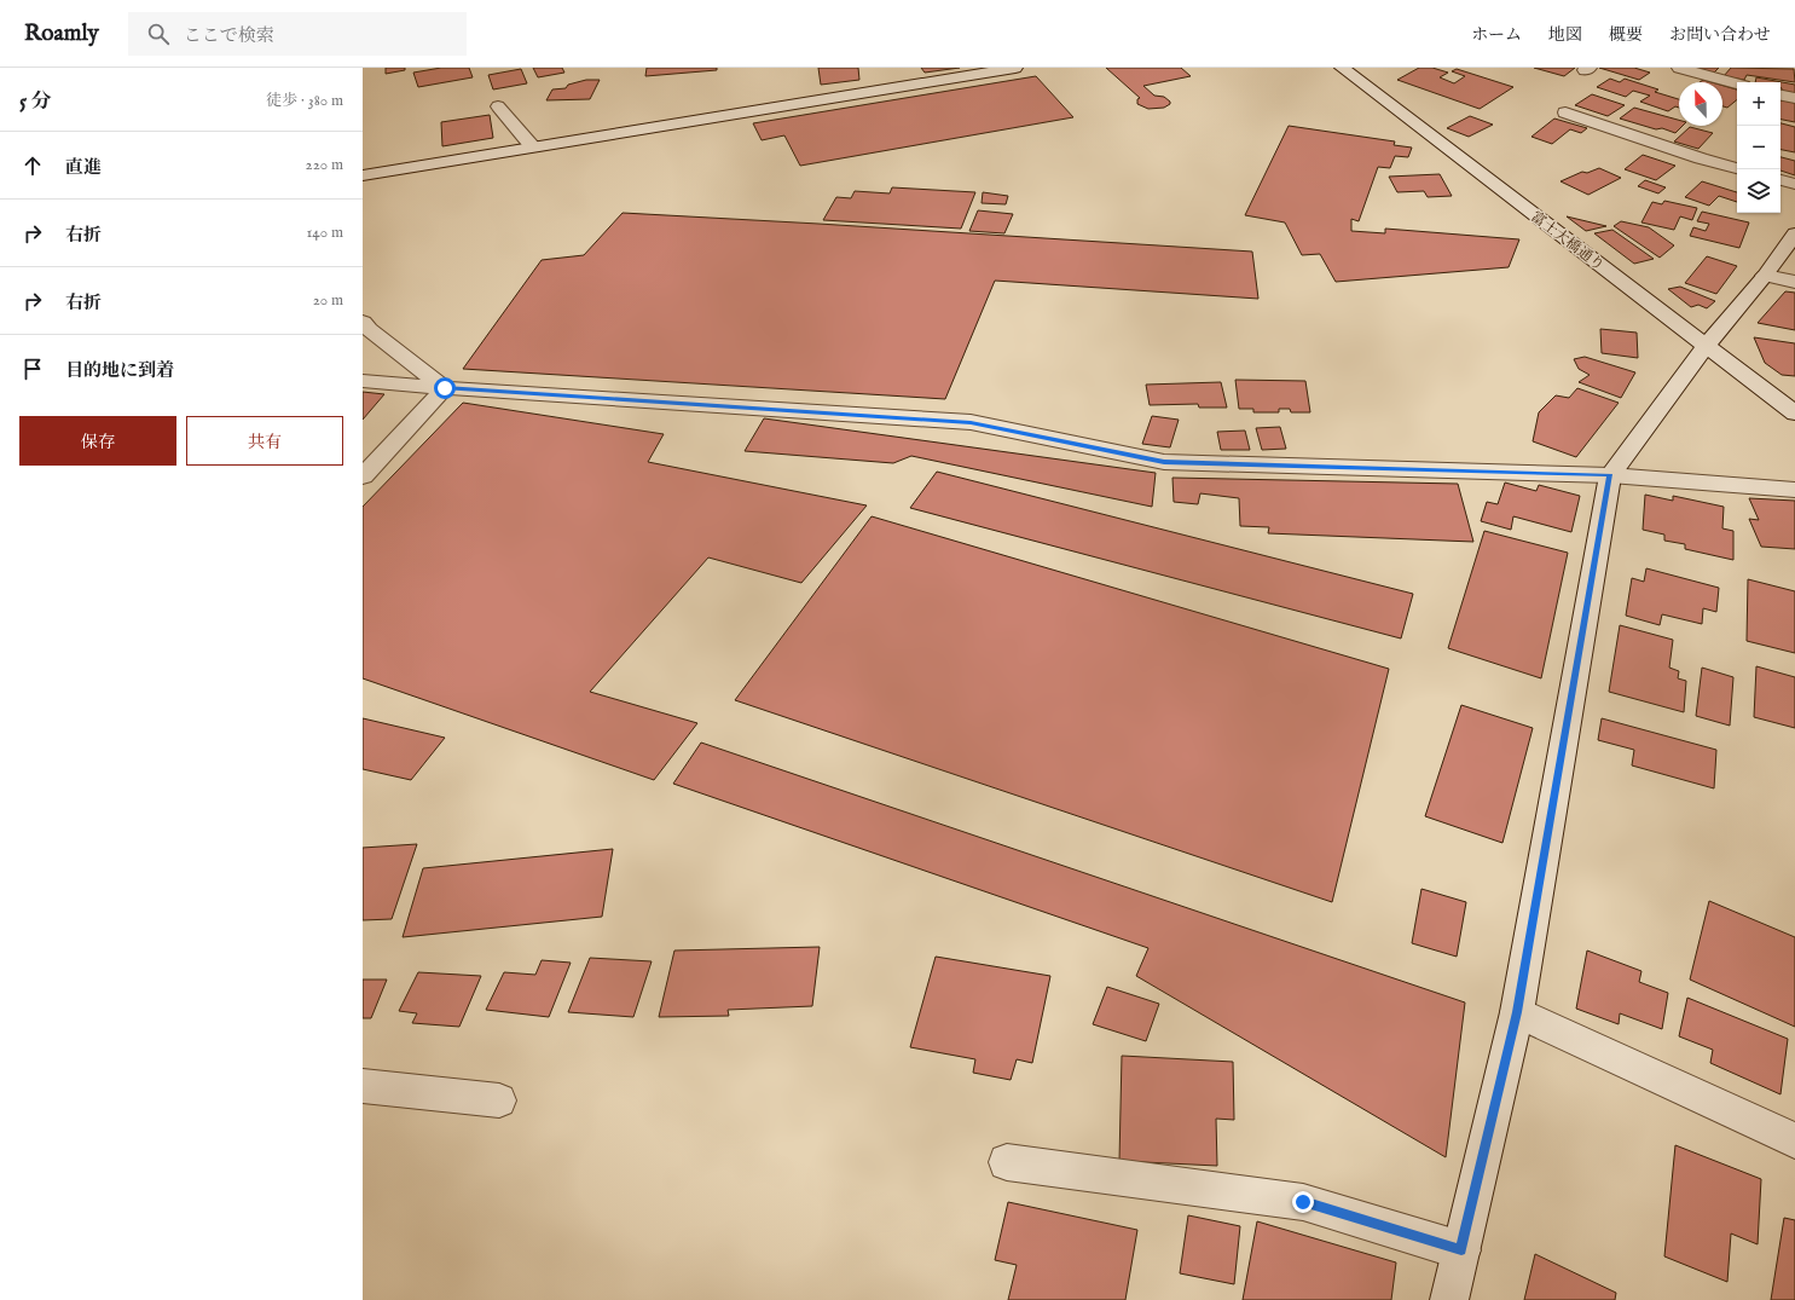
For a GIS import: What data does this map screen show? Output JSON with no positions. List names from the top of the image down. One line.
{"streets":{"street":["富士大橋通り"]},"north":"top","page":{"header":"Roamly","search":"ここで検索","nav":["ホーム","地図","概要","お問い合わせ"],"heading":["5 分","徒歩 · 380 m"],"map_buttons":["+","−"],"list":[["直進","220 m"],["右折","140 m"],["右折","20 m"],"目的地に到着"],"buttons":["保存","共有"]}}
